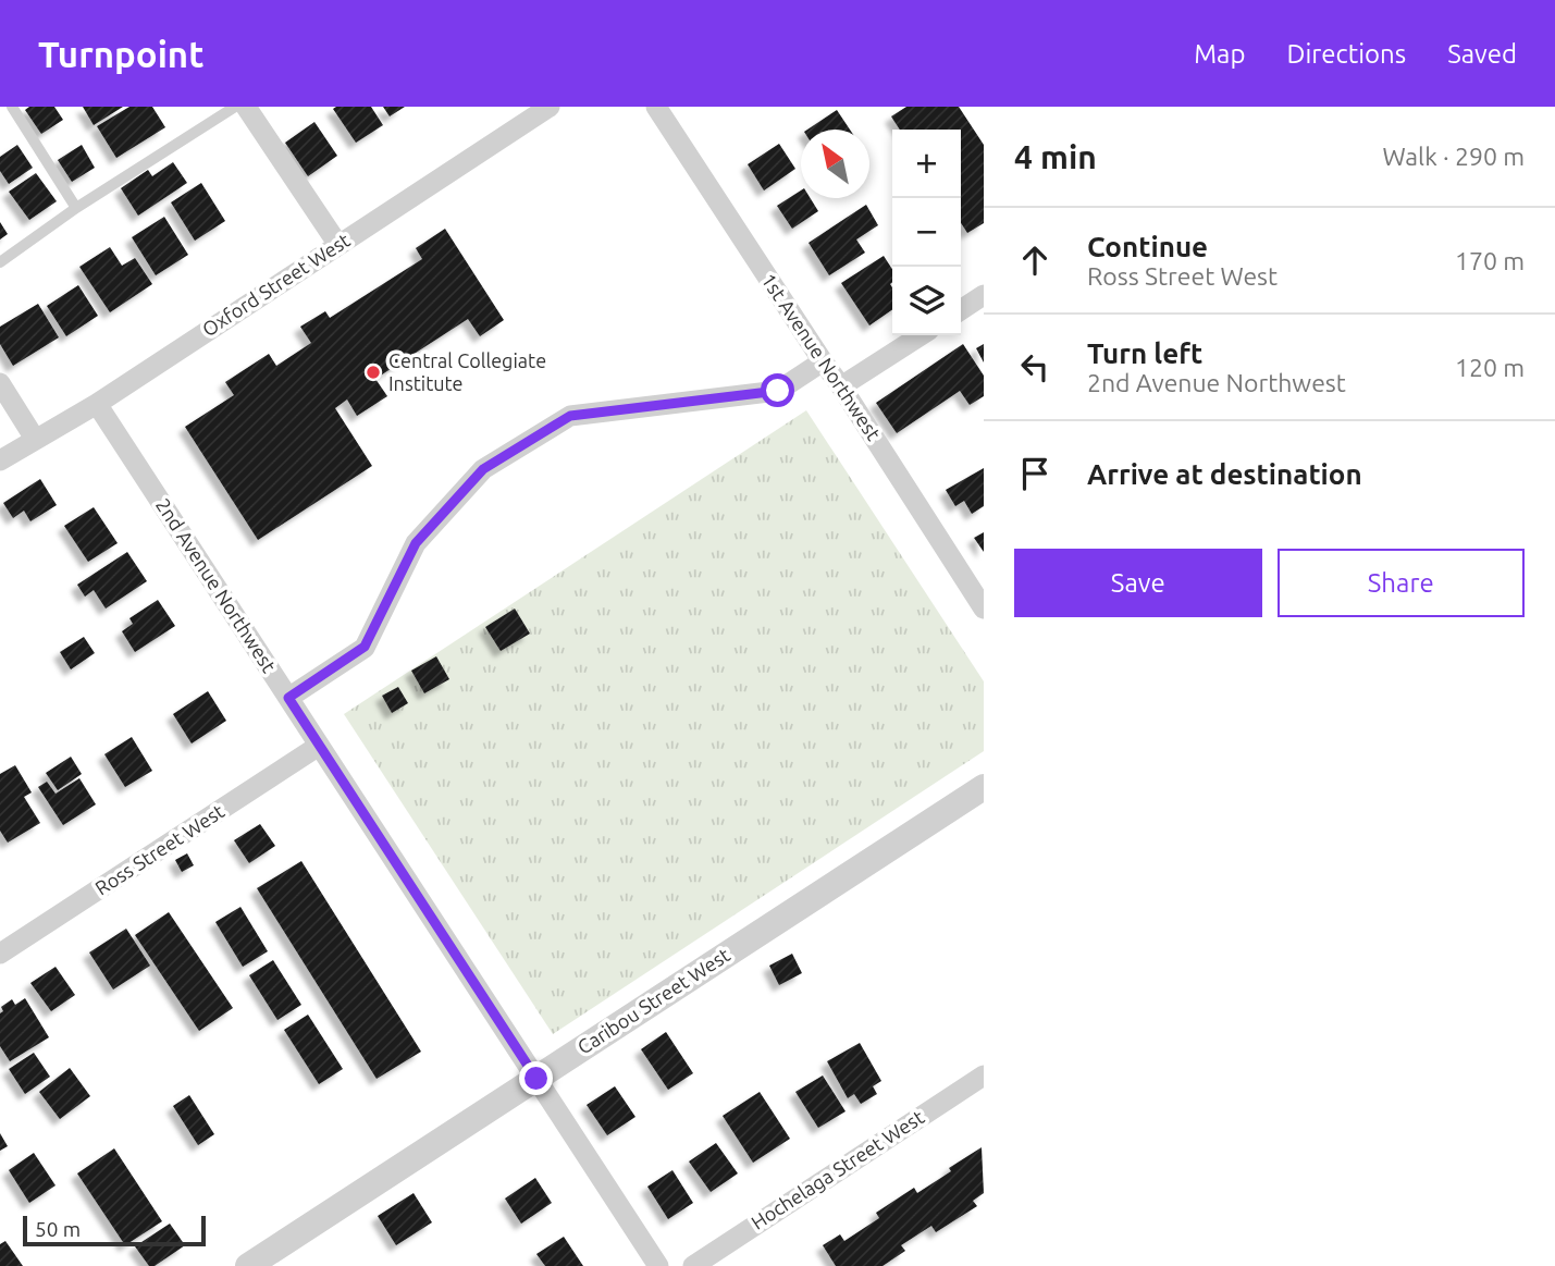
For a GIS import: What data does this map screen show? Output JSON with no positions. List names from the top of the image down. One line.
{"streets":{"street":["Oxford Street West","1st Avenue Northwest","2nd Avenue Northwest","Ross Street West","Caribou Street West","Hochelaga Street West"]},"crossings":[["Oxford Street West","2nd Avenue Northwest"],["2nd Avenue Northwest","Ross Street West"],["2nd Avenue Northwest","Caribou Street West"]],"places":["Central Collegiate Institute"],"scale_bar":"50 m","north":"top left","page":{"header":"Turnpoint","nav":["Map","Directions","Saved"],"heading":["4 min","Walk · 290 m"],"map_buttons":["+","−"],"list":[["Continue","Ross Street West","170 m"],["Turn left","2nd Avenue Northwest","120 m"],"Arrive at destination"],"buttons":["Save","Share"],"scale":"50 m"}}
